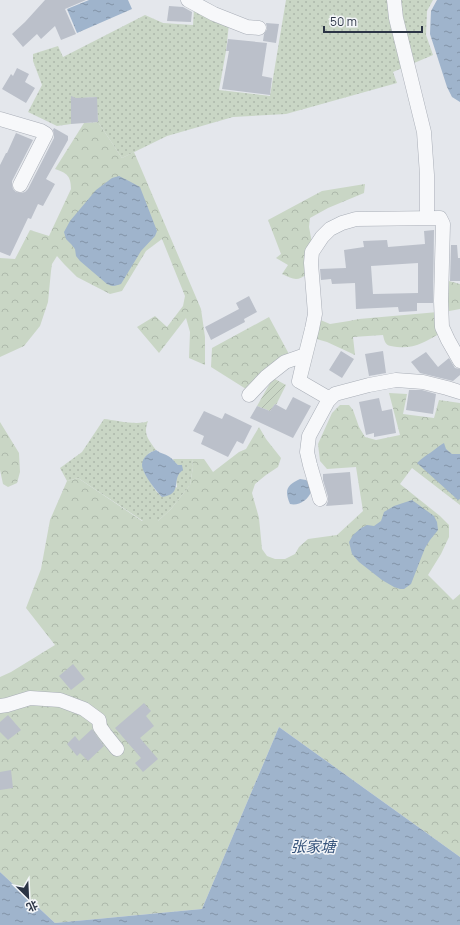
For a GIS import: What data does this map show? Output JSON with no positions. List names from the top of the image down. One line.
{"water":["张家塘"],"scale_bar":"50 m","north":"bottom right"}
